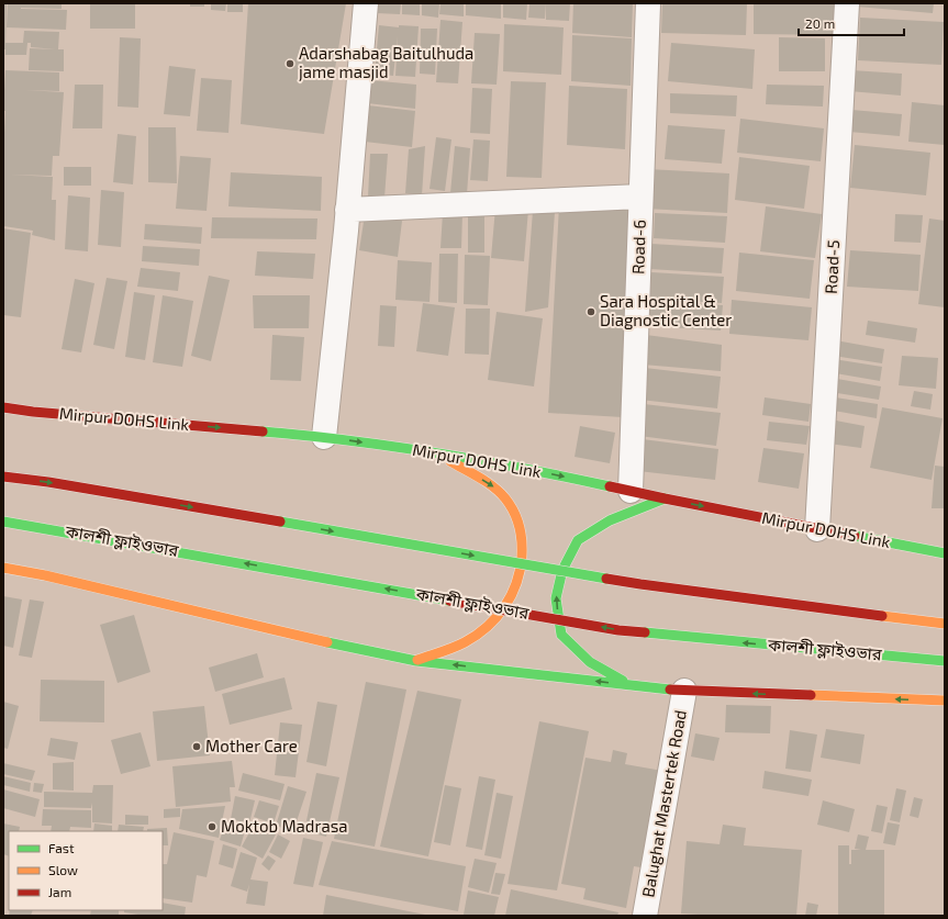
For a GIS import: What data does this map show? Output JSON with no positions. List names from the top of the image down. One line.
{"streets":{"main road":["Mirpur DOHS Link","কালশী ফ্লাইওভার"],"street":["Road-6","Road-5","Balughat Mastertek Road"]},"crossings":[["Road-6","Mirpur DOHS Link"],["Road-5","Mirpur DOHS Link"]],"places":["Adarshabag Baitulhuda jame masjid","Sara Hospital & Diagnostic Center","Mother Care","Moktob Madrasa"],"legend":["Fast","Slow","Jam"],"scale_bar":"20 m"}
